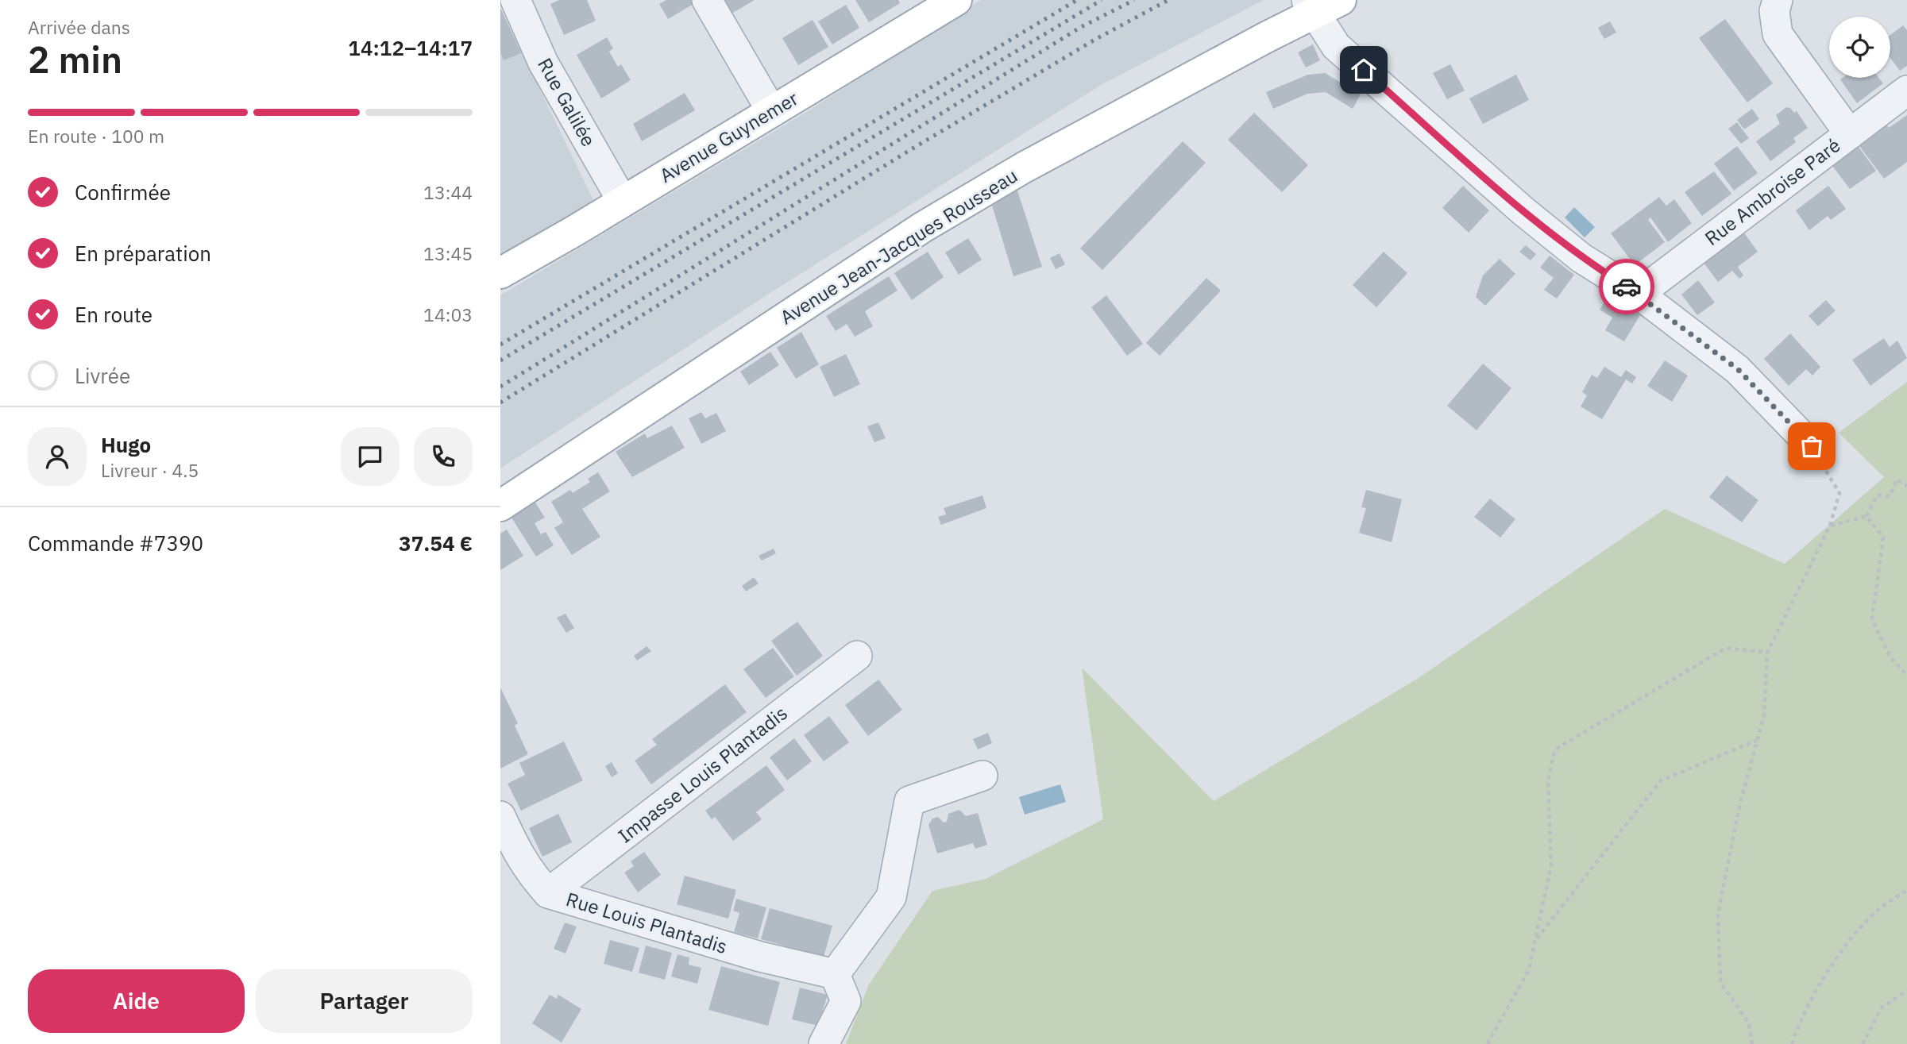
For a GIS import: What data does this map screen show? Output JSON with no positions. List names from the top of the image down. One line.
{"streets":{"main road":["Avenue Guynemer","Avenue Jean-Jacques Rousseau"],"street":["Rue Galilée","Rue Ambroise Paré","Impasse Louis Plantadis","Rue Louis Plantadis"]},"crossings":[["Rue Galilée","Avenue Guynemer"],["Impasse Louis Plantadis","Rue Louis Plantadis"]],"page":{"heading":["2 min","Arrivée dans","14:12–14:17"],"panel":["Hugo","Livreur · 4.5","Commande #7390","37.54 €"],"bar":"En route · 100 m","list":[["Confirmée","13:44"],["En préparation","13:45"],["En route","14:03"],"Livrée"],"buttons":["Aide","Partager"]}}
